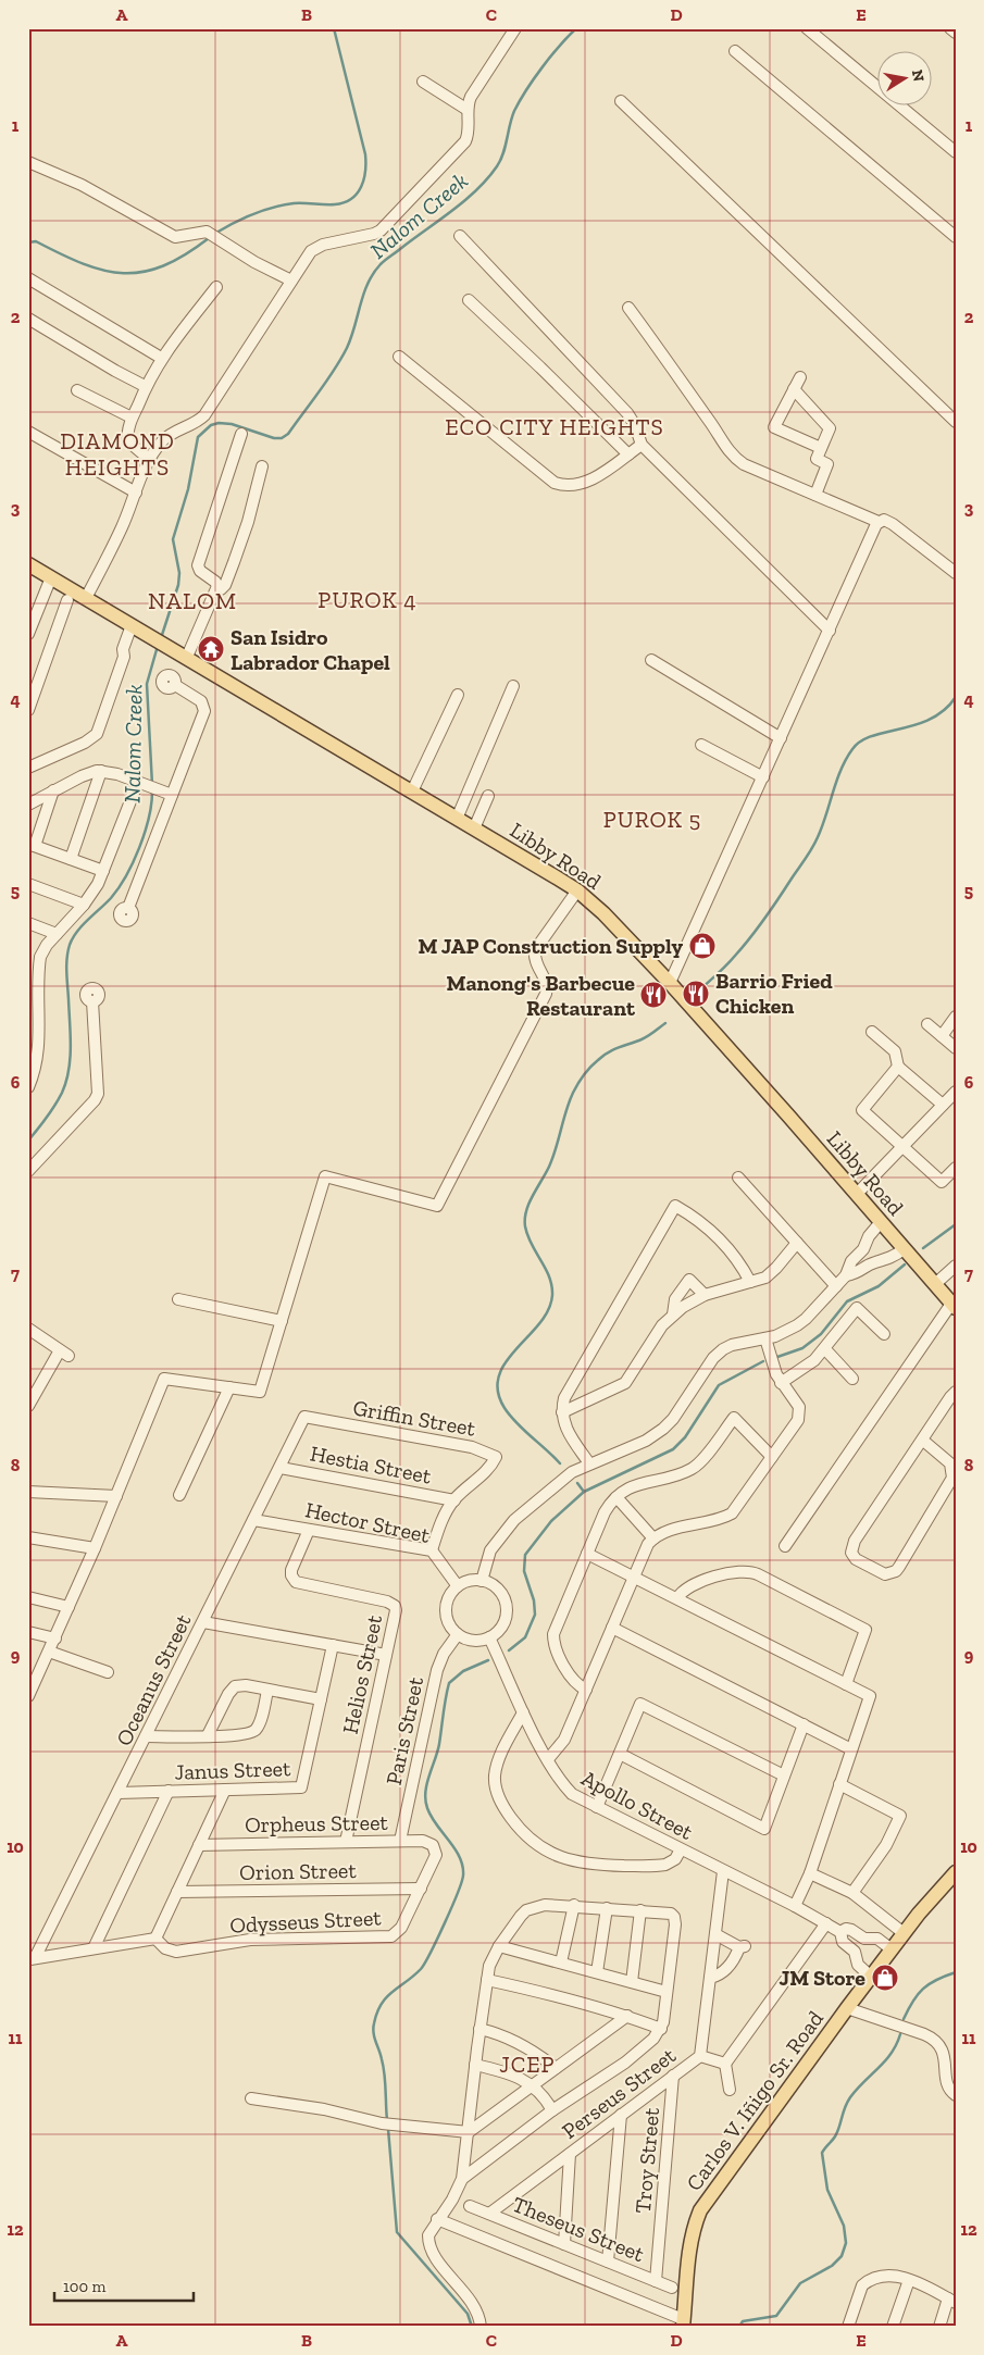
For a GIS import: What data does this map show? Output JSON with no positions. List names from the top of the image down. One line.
{"streets":{"main road":["Libby Road","Carlos V. Iñigo Sr. Road"],"street":["Griffin Street","Hestia Street","Hector Street","Helios Street","Oceanus Street","Paris Street","Janus Street","Apollo Street","Orpheus Street","Orion Street","Odysseus Street","Perseus Street","Troy Street","Theseus Street"]},"crossings":[["Griffin Street","Hestia Street"],["Griffin Street","Hector Street"],["Griffin Street","Oceanus Street"],["Hestia Street","Oceanus Street"],["Hector Street","Helios Street"],["Hector Street","Oceanus Street"],["Hector Street","Paris Street"],["Hector Street","Apollo Street"],["Helios Street","Orpheus Street"],["Oceanus Street","Janus Street"],["Paris Street","Apollo Street"],["Paris Street","Orpheus Street"],["Apollo Street","Perseus Street"],["Apollo Street","Carlos V. Iñigo Sr. Road"],["Orpheus Street","Orion Street"],["Orpheus Street","Odysseus Street"],["Orion Street","Odysseus Street"],["Perseus Street","Troy Street"],["Perseus Street","Theseus Street"],["Troy Street","Theseus Street"]],"districts":["ECO CITY HEIGHTS","DIAMOND HEIGHTS","PUROK 4","NALOM","PUROK 5","JCEP"],"water":["Nalom Creek"],"places":{"temple":["San Isidro Labrador Chapel"],"shop":["M JAP Construction Supply","JM Store"],"restaurant":["Barrio Fried Chicken","Manong's Barbecue Restaurant"]},"scale_bar":"100 m","north":"right","grid":{"columns":["A","B","C","D","E"],"rows":["1","2","3","4","5","6","7","8","9","10","11","12"]}}
